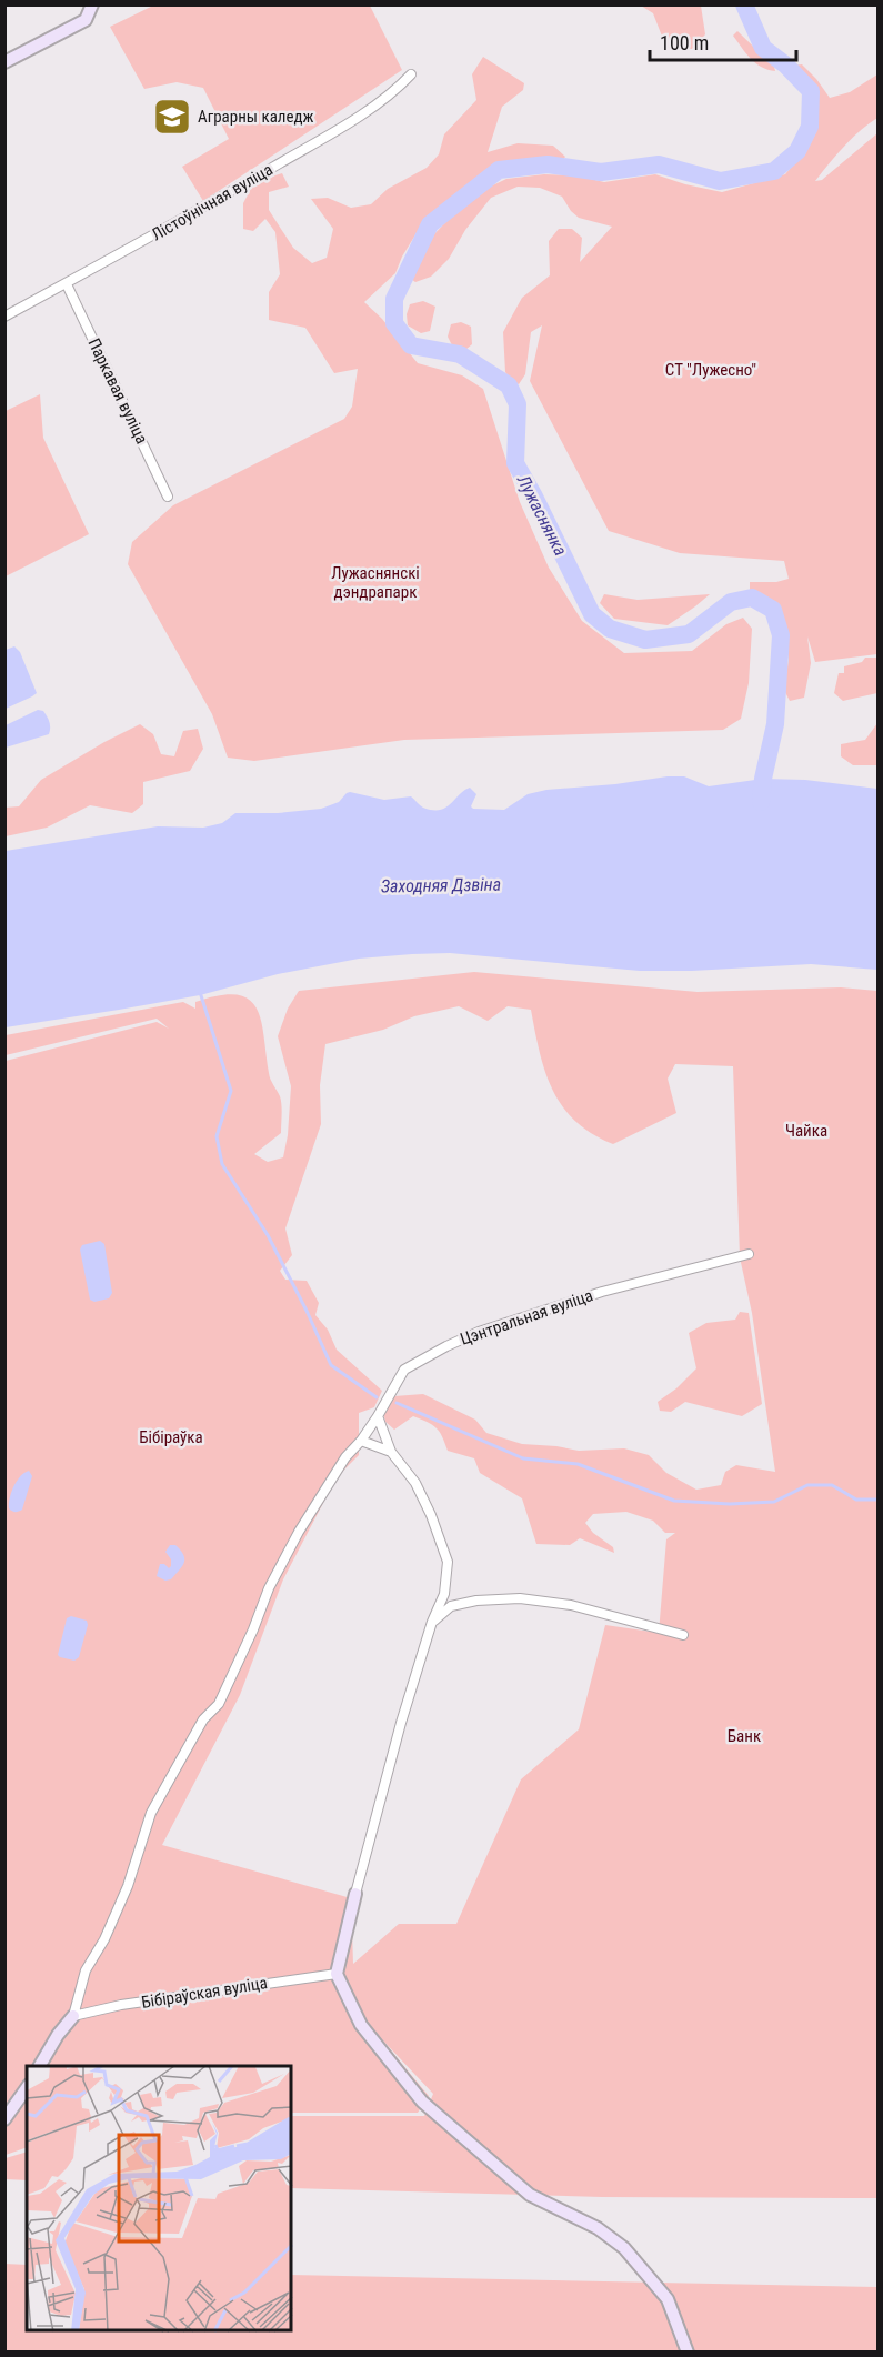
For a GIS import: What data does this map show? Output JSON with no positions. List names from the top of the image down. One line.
{"streets":{"street":["Лістоўнічная вуліца","Паркавая вуліца","Цэнтральная вуліца","Бібіраўская вуліца"]},"crossings":[["Лістоўнічная вуліца","Паркавая вуліца"],["Цэнтральная вуліца","Бібіраўская вуліца"]],"water":["Лужаснянка","Заходняя Дзвіна"],"parks":["СТ \"Лужесно\"","Лужаснянскі дэндрапарк","Чайка","Бібіраўка","Банк"],"places":{"school or university":["Аграрны каледж"]},"scale_bar":"100 m"}
